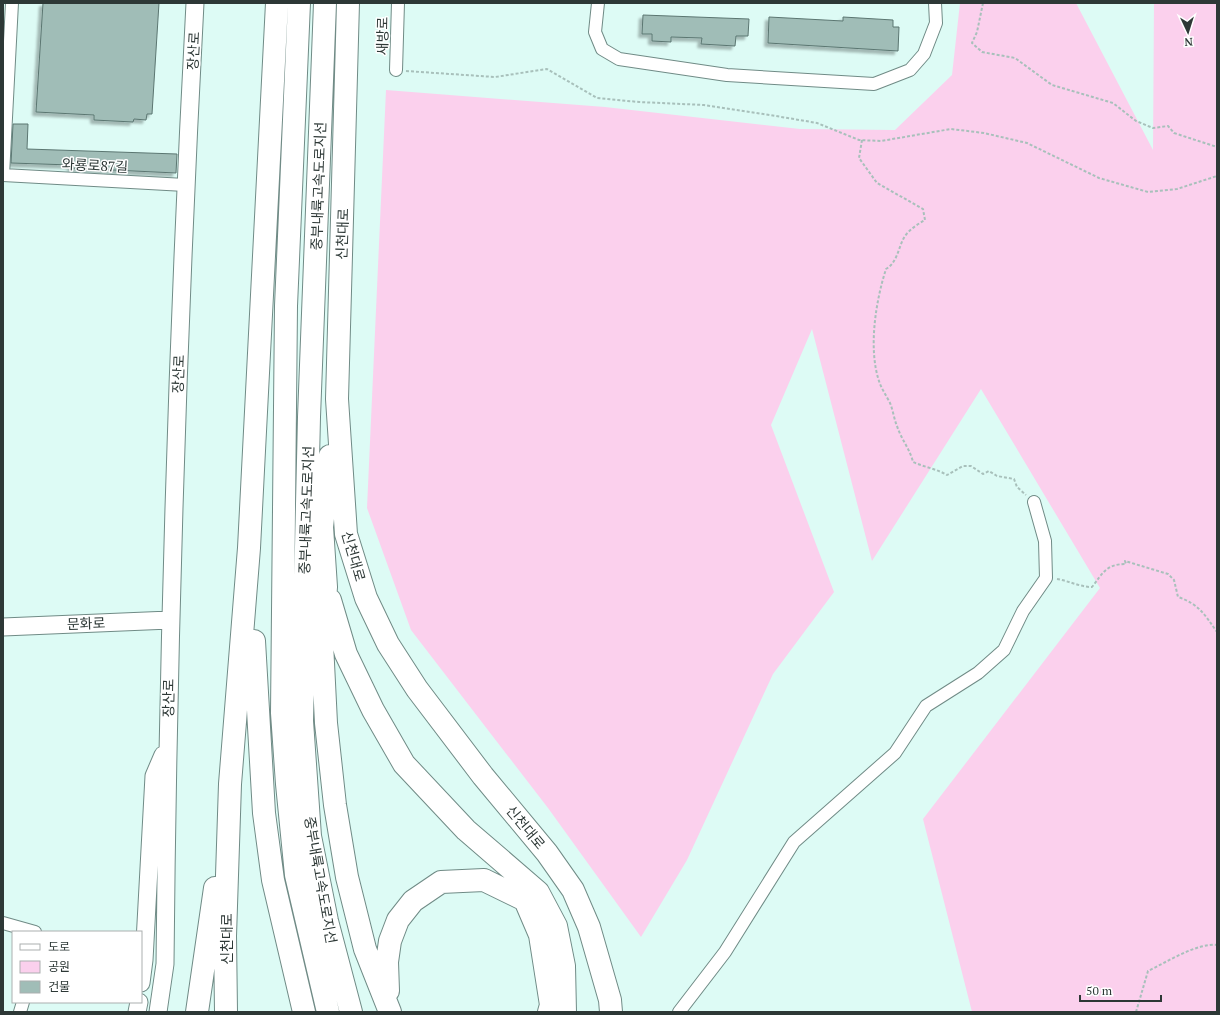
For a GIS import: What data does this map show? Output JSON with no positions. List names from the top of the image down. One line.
{"streets":{"highway":["중부내륙고속도로지선","신천대로"],"main road":["장산로","문화로"],"street":["새방로","와룡로87길"]},"crossings":[["장산로","와룡로87길"],["장산로","문화로"]],"legend":["도로","공원","건물"],"scale_bar":"50 m","north":"bottom"}
